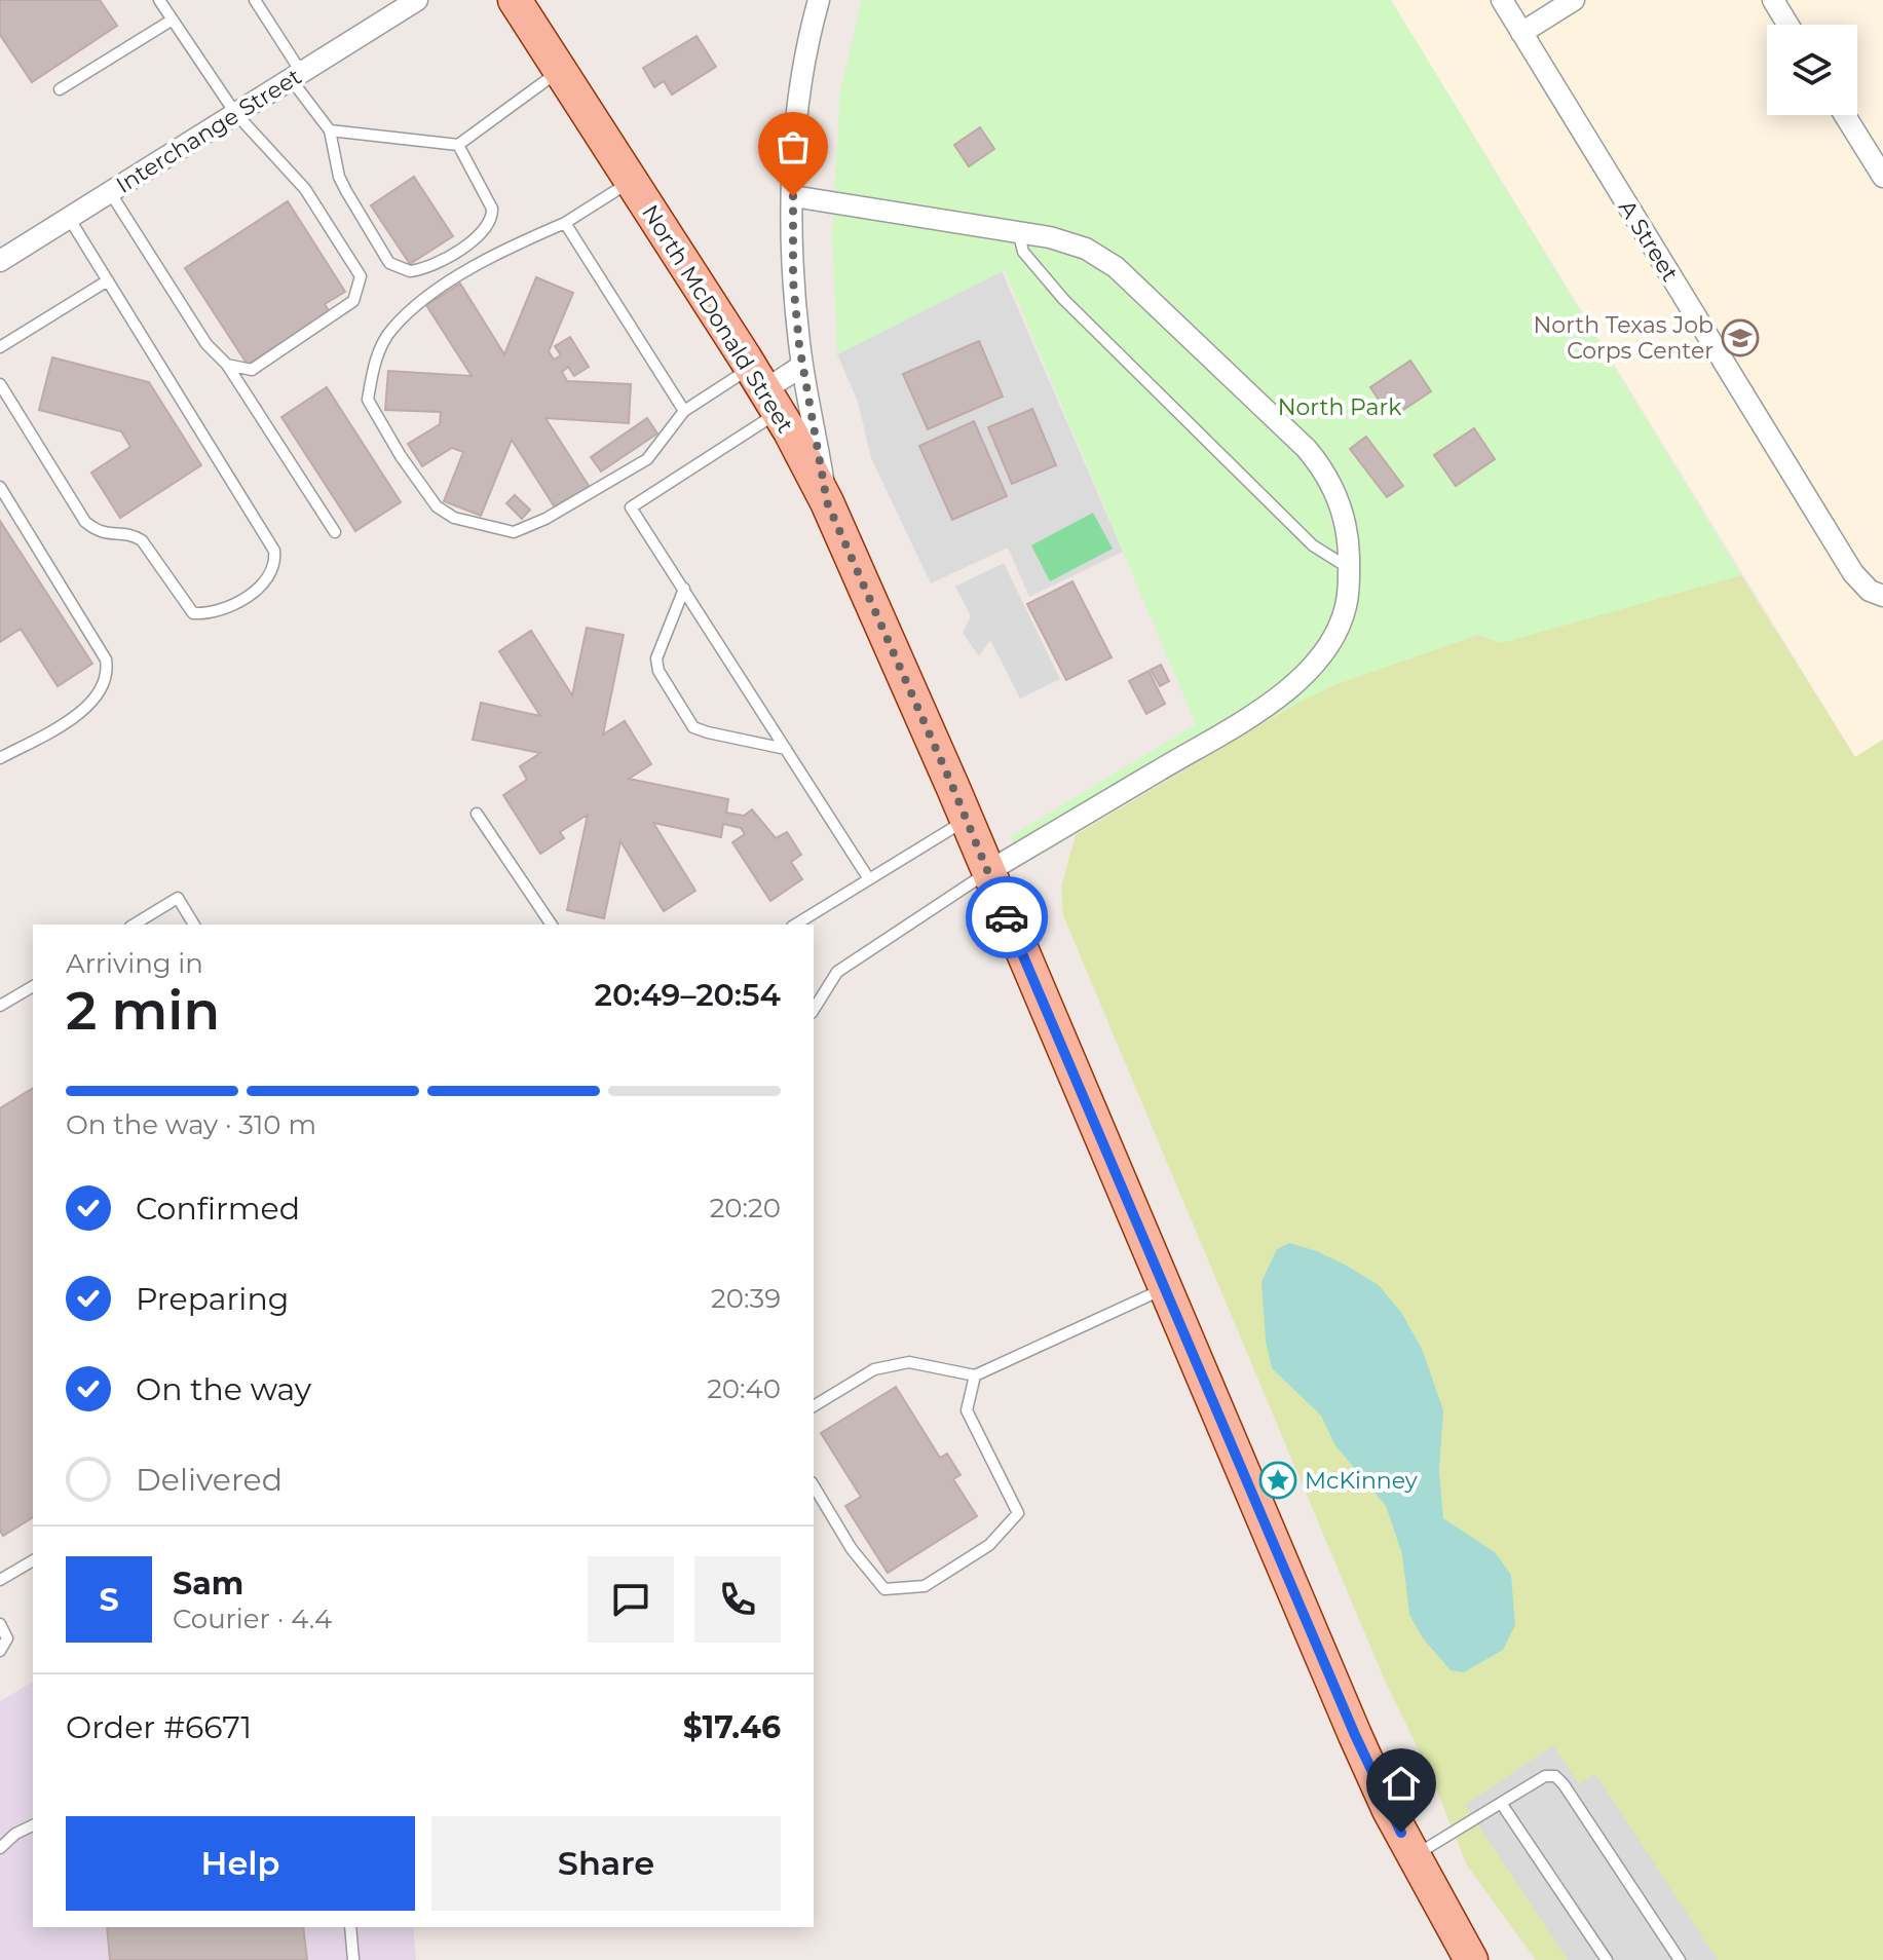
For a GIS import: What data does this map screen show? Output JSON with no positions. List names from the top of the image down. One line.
{"streets":{"main road":["North McDonald Street"],"street":["Interchange Street","A Street"]},"parks":["North Park"],"places":{"school or university":["North Texas Job Corps Center"],"place":["McKinney"]},"page":{"heading":["2 min","Arriving in","20:49–20:54"],"panel":["Sam","Courier · 4.4","Order #6671","$17.46"],"bar":"On the way · 310 m","list":[["Confirmed","20:20"],["Preparing","20:39"],["On the way","20:40"],"Delivered"],"round":"S","buttons":["Help","Share"]}}
